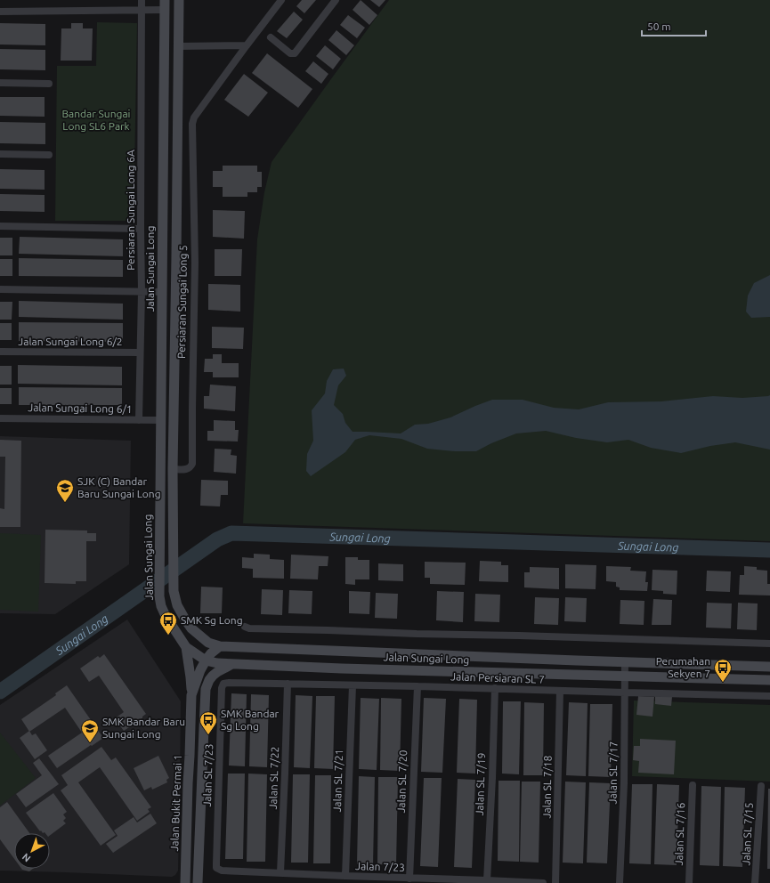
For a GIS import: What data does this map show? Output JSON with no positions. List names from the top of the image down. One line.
{"streets":{"street":["Persiaran Sungai Long 6A","Jalan Sungai Long","Persiaran Sungai Long 5","Jalan Sungai Long 6/2","Jalan Sungai Long 6/1","Jalan Persiaran SL 7","Jalan SL 7/17","Jalan SL 7/23","Jalan SL 7/22","Jalan SL 7/21","Jalan SL 7/20","Jalan SL 7/19","Jalan SL 7/18","Jalan Bukit Permai 1","Jalan SL 7/16","Jalan SL 7/15","Jalan 7/23"]},"crossings":[["Persiaran Sungai Long 6A","Jalan Sungai Long 6/2"],["Persiaran Sungai Long 6A","Jalan Sungai Long 6/1"],["Jalan Sungai Long","Persiaran Sungai Long 5"],["Jalan Sungai Long","Jalan Sungai Long 6/1"],["Jalan Sungai Long","Jalan SL 7/17"],["Jalan Sungai Long","Jalan Bukit Permai 1"],["Jalan Persiaran SL 7","Jalan SL 7/17"],["Jalan Persiaran SL 7","Jalan SL 7/23"],["Jalan Persiaran SL 7","Jalan SL 7/22"],["Jalan Persiaran SL 7","Jalan SL 7/21"],["Jalan Persiaran SL 7","Jalan SL 7/20"],["Jalan Persiaran SL 7","Jalan SL 7/19"],["Jalan Persiaran SL 7","Jalan SL 7/18"],["Jalan SL 7/23","Jalan 7/23"],["Jalan SL 7/22","Jalan 7/23"],["Jalan SL 7/21","Jalan 7/23"],["Jalan SL 7/20","Jalan 7/23"],["Jalan SL 7/19","Jalan 7/23"]],"water":["Sungai Long"],"parks":["Bandar Sungai Long SL6 Park"],"places":{"school or university":["SJK (C) Bandar Baru Sungai Long","SMK Bandar Baru Sungai Long"],"bus stop":["SMK Sg Long","Perumahan Sekyen 7","SMK Bandar Sg Long"]},"scale_bar":"50 m","north":"bottom left"}
